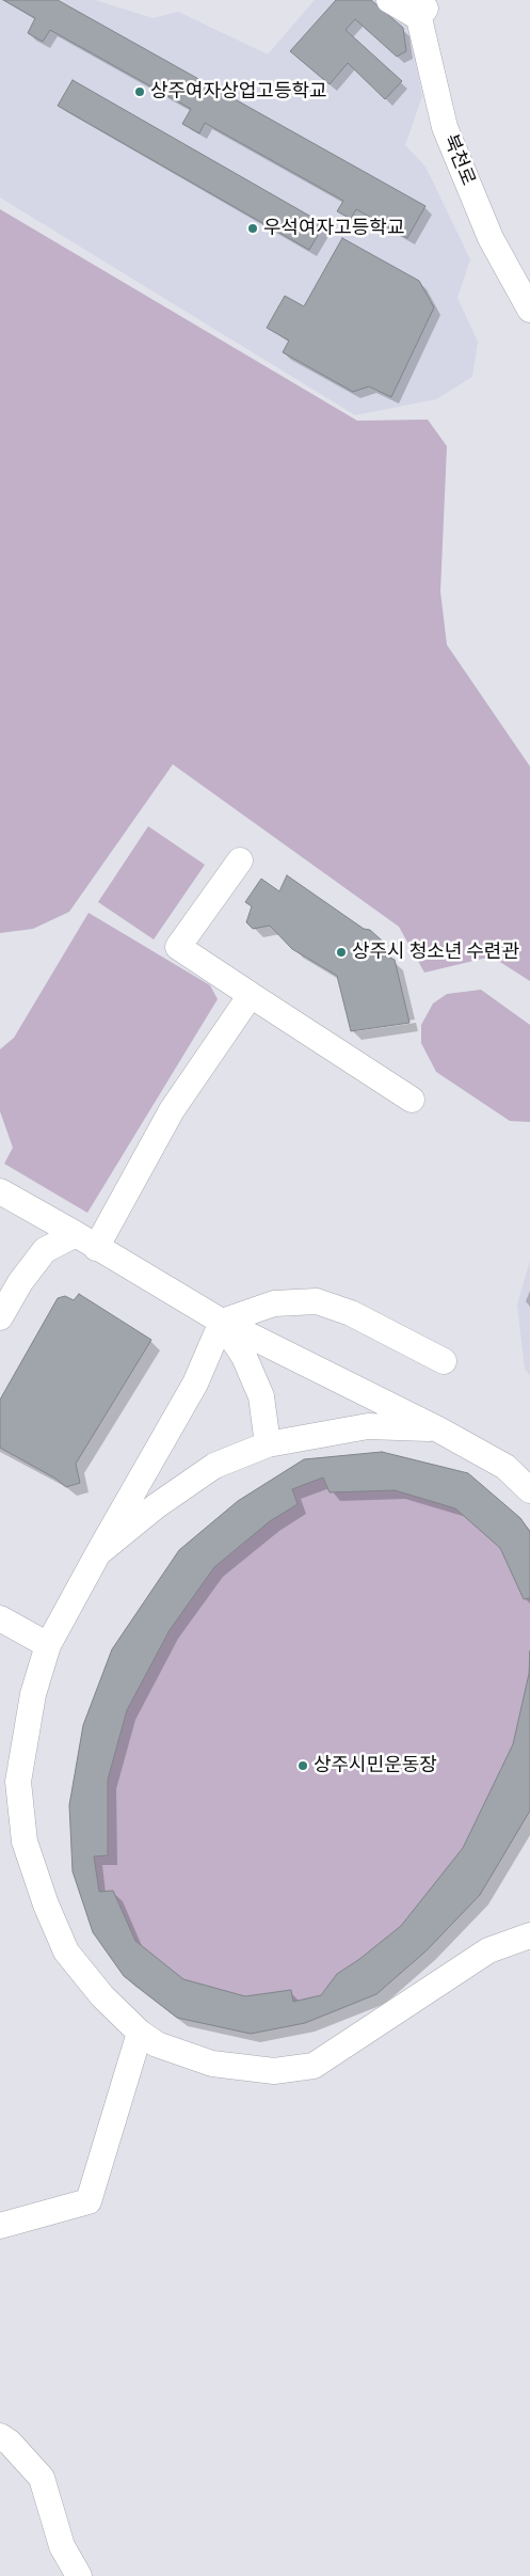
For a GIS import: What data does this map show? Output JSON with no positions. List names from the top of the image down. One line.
{"streets":{"street":["북천로"]},"places":["상주여자상업고등학교","우석여자고등학교","상주시 청소년 수련관","상주시민운동장"]}
